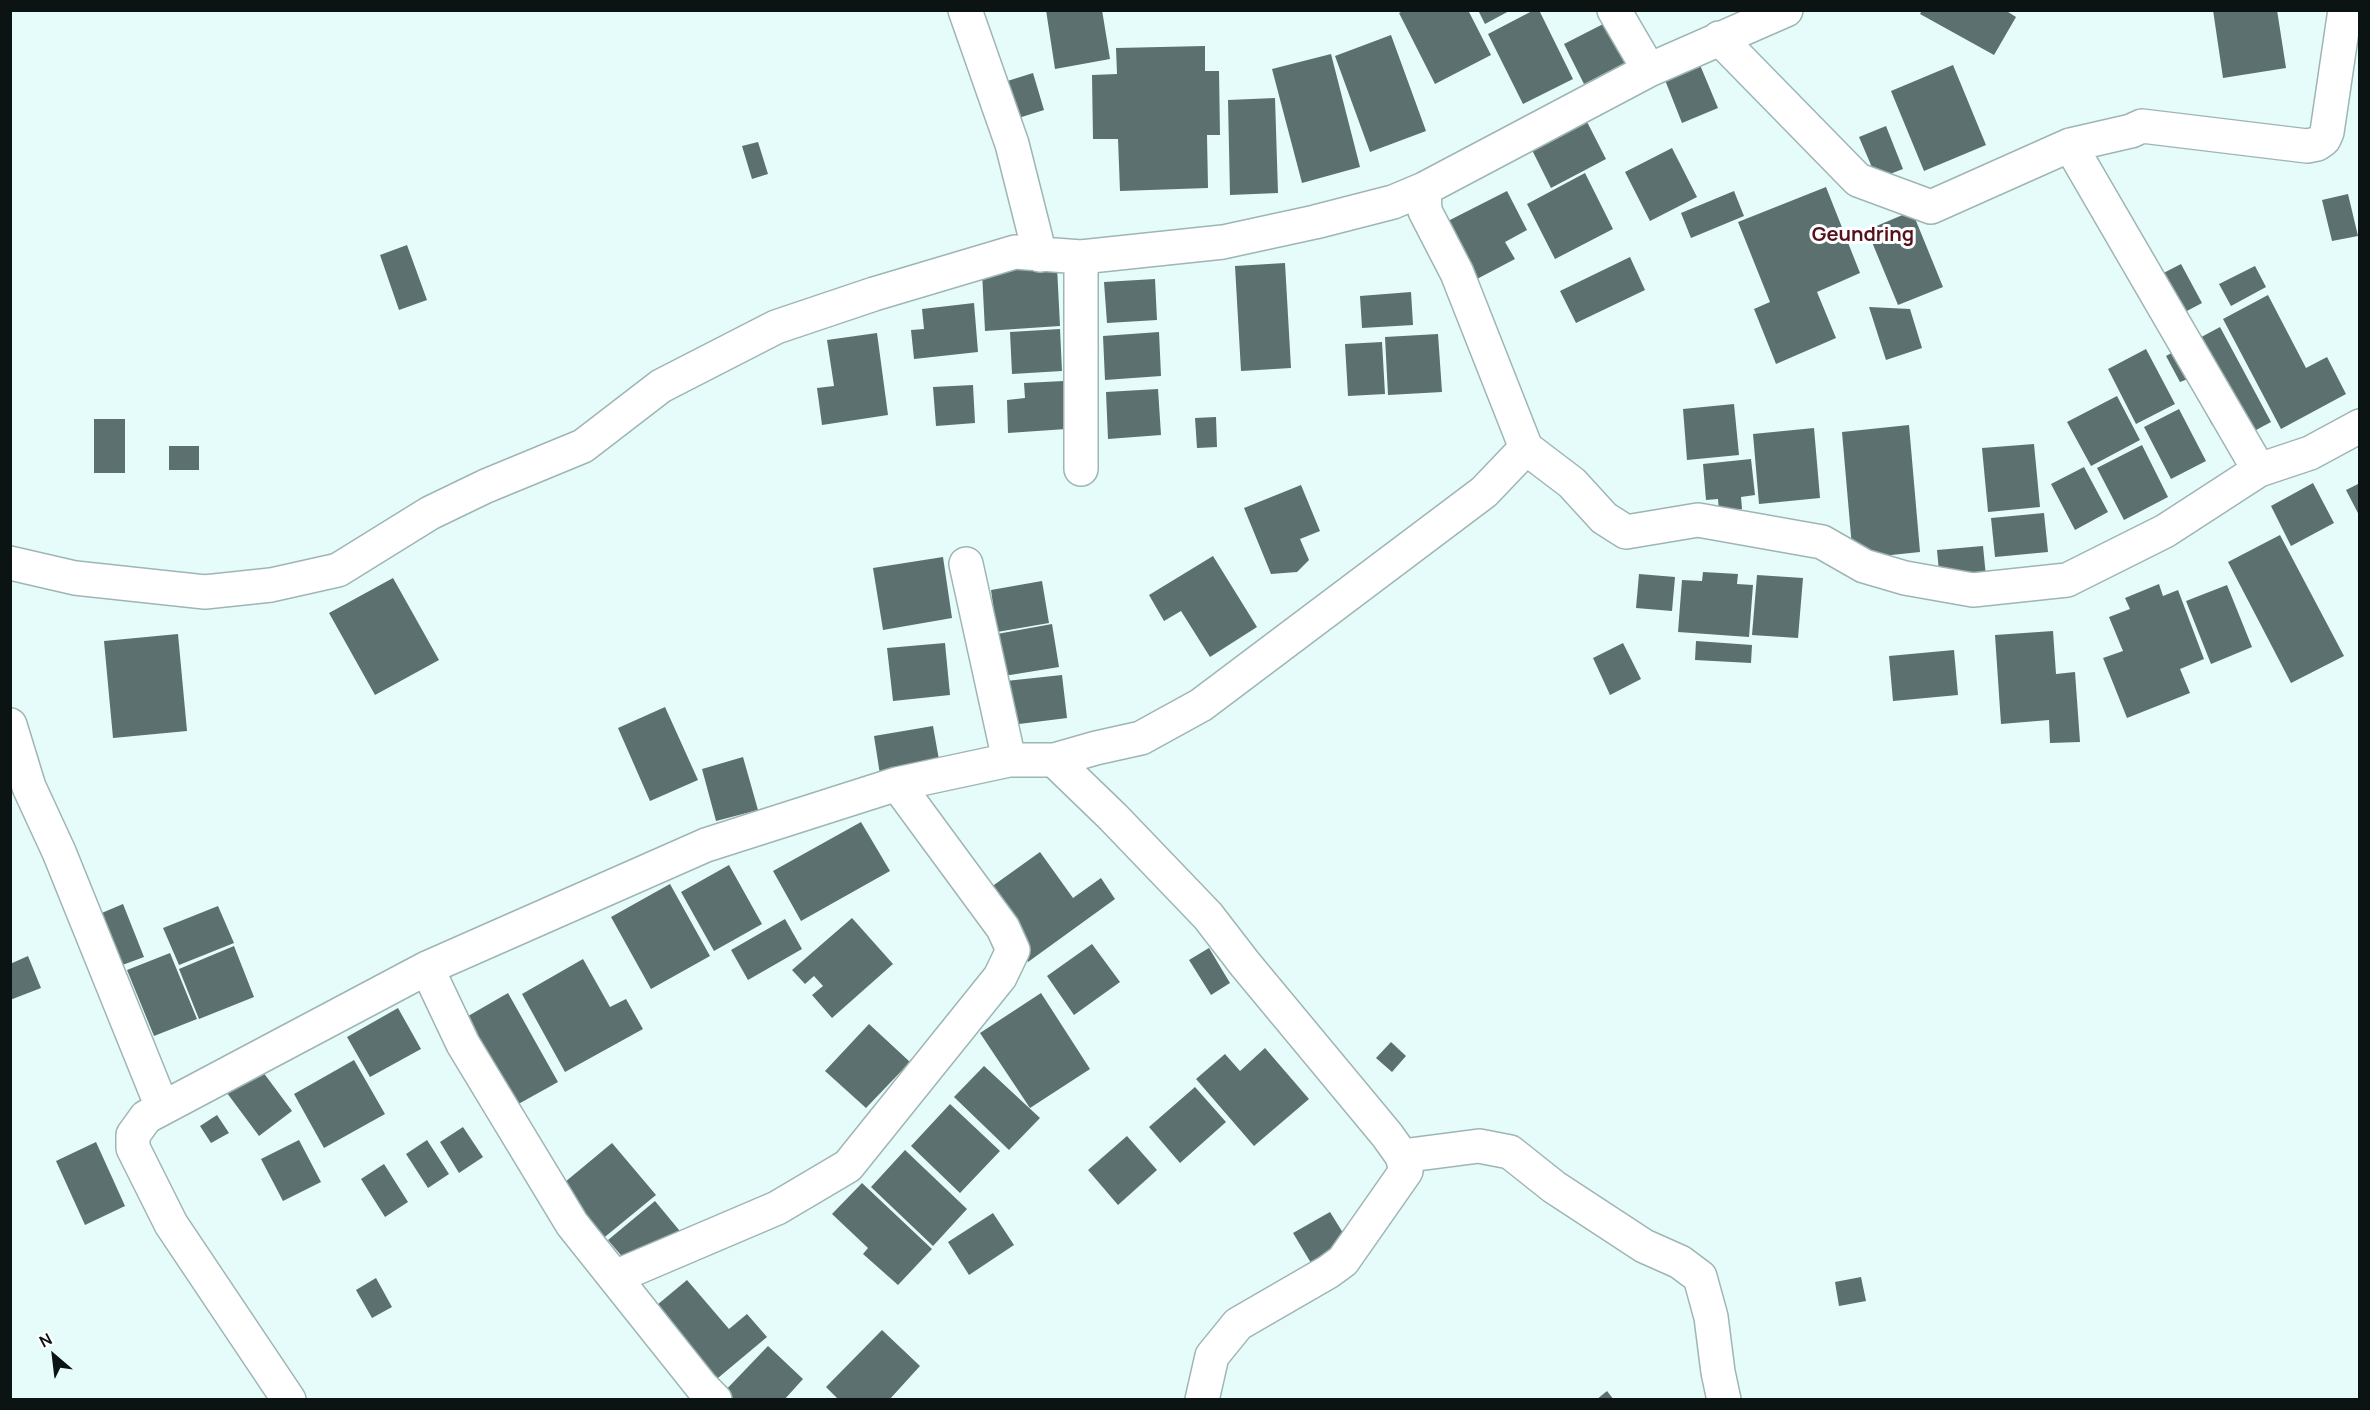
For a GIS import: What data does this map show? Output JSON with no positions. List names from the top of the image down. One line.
{"districts":["Geundring"],"north":"top left"}
